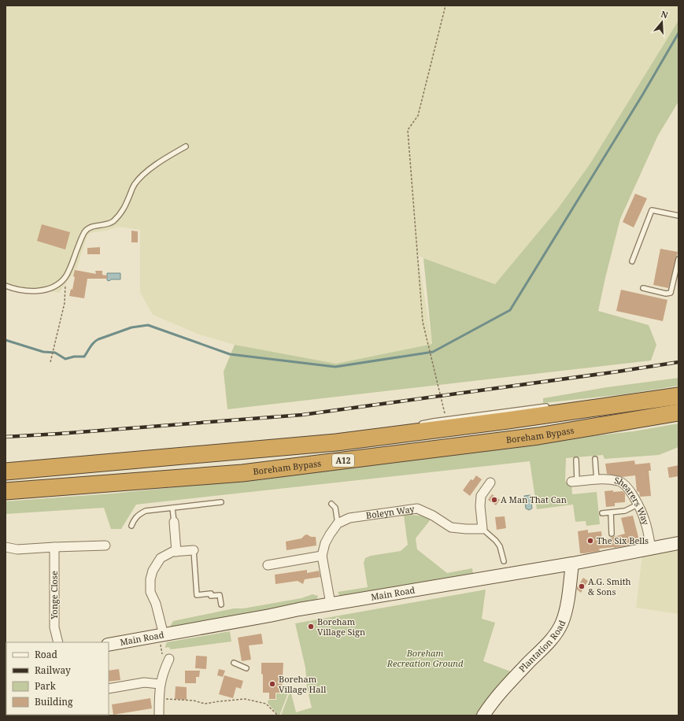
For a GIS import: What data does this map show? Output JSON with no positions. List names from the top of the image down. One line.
{"streets":{"highway":["Boreham Bypass","A12"],"main road":["Main Road","Plantation Road"],"street":["Shearers Way","Boleyn Way","Yonge Close"]},"crossings":[["Shearers Way","Main Road"],["Main Road","Plantation Road"]],"parks":["Boreham Recreation Ground"],"places":["A Man That Can","The Six Bells","A.G. Smith & Sons","Boreham Village Sign","Boreham Village Hall"],"legend":["Road","Railway","Park","Building"],"north":"top"}
